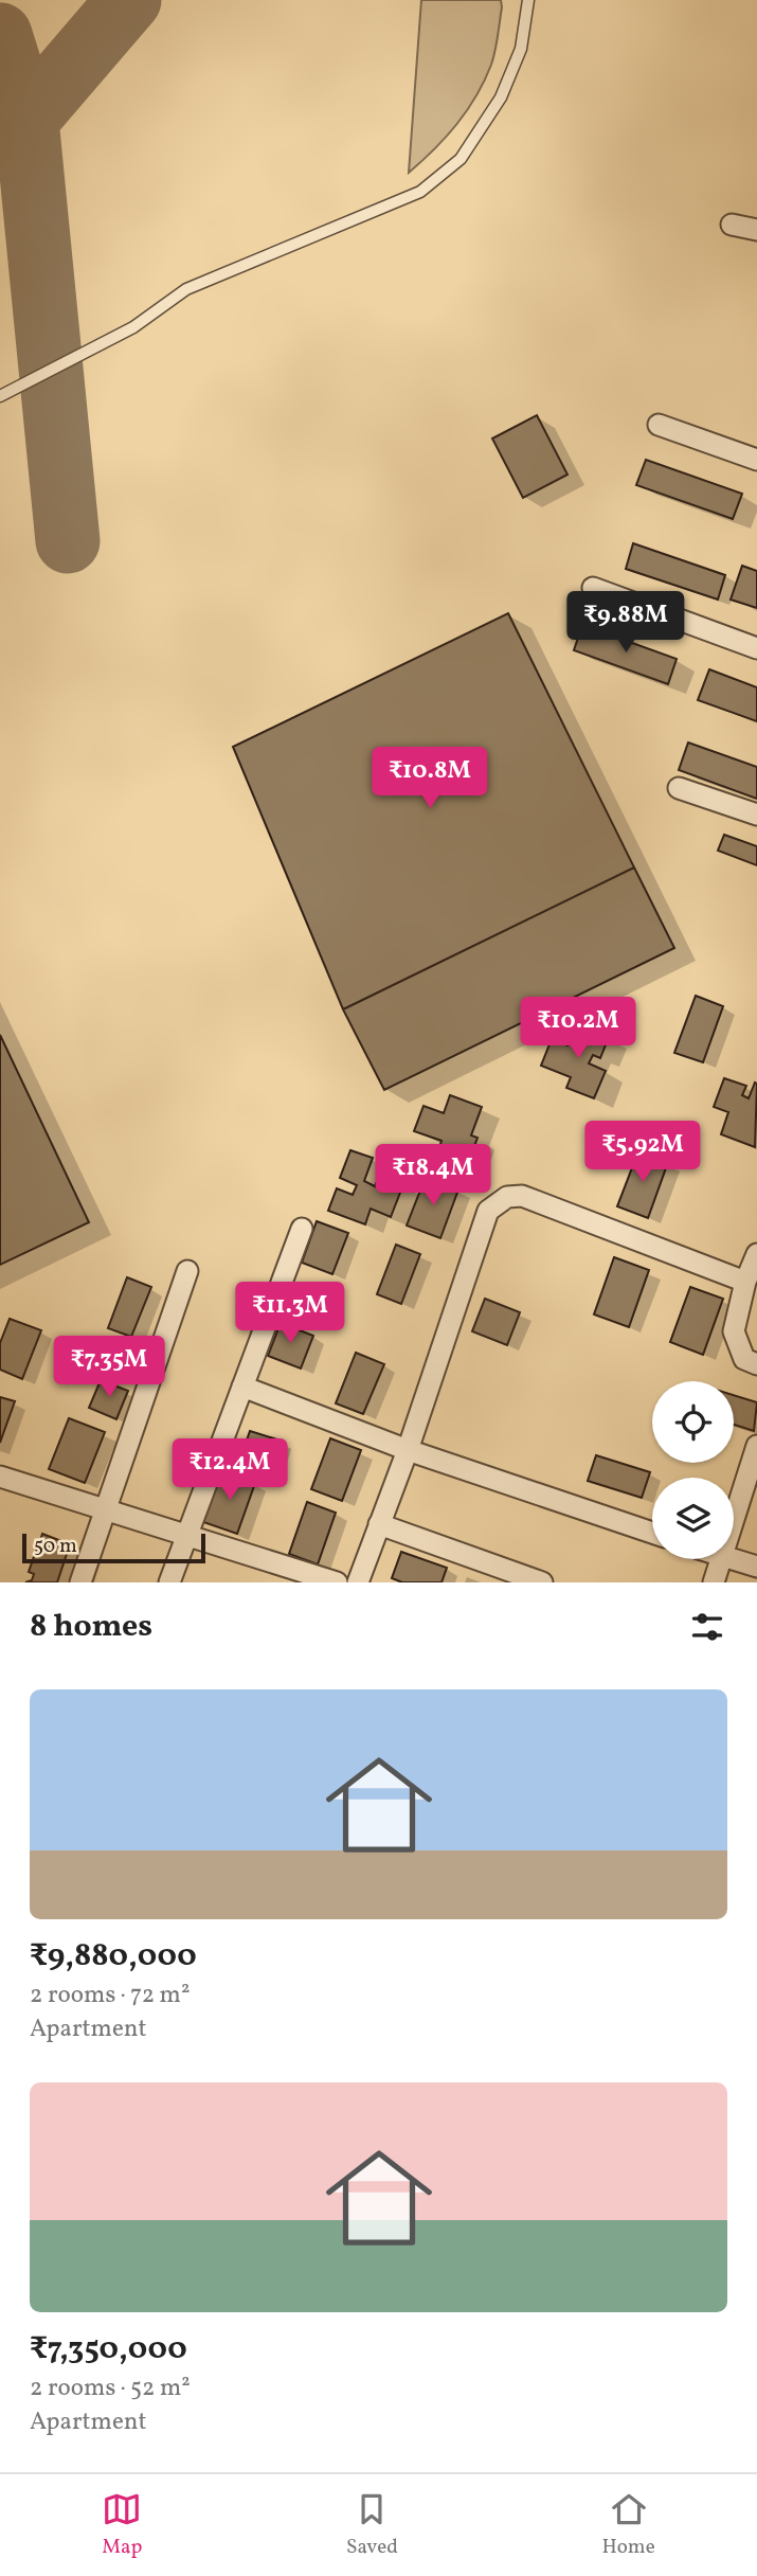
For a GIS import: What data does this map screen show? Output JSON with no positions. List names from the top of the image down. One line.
{"scale_bar":"50 m","page":{"price":["₹9.88M","₹10.8M","₹10.2M","₹5.92M","₹18.4M","₹11.3M","₹7.35M","₹12.4M"],"scale":"50 m","heading":"8 homes","list":[{"name":"₹9,880,000","note":"2 rooms · 72 m² · Apartment"},{"name":"₹7,350,000","note":"2 rooms · 52 m² · Apartment"}],"tabs":["Map","Saved","Home"]}}
